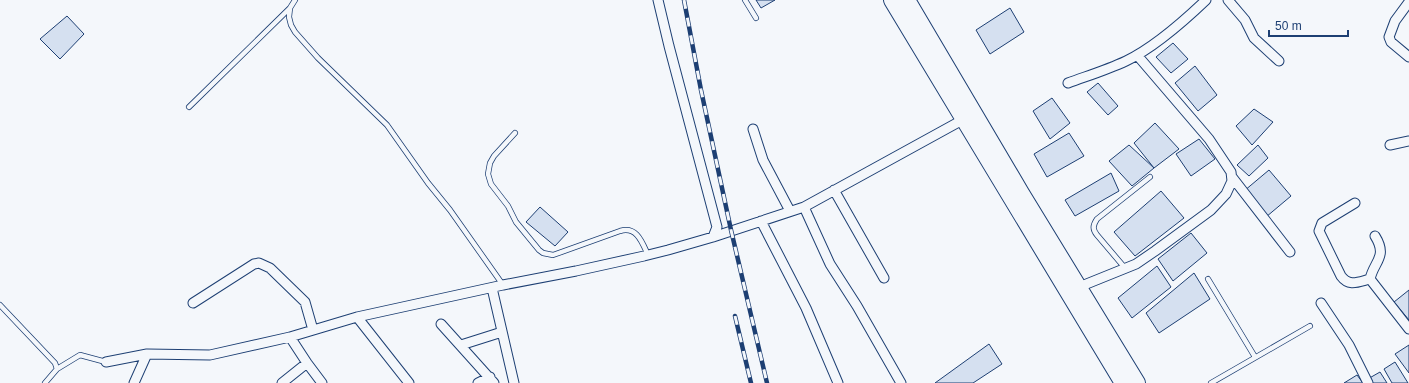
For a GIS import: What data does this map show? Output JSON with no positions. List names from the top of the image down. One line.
{"scale_bar":"50 m"}
